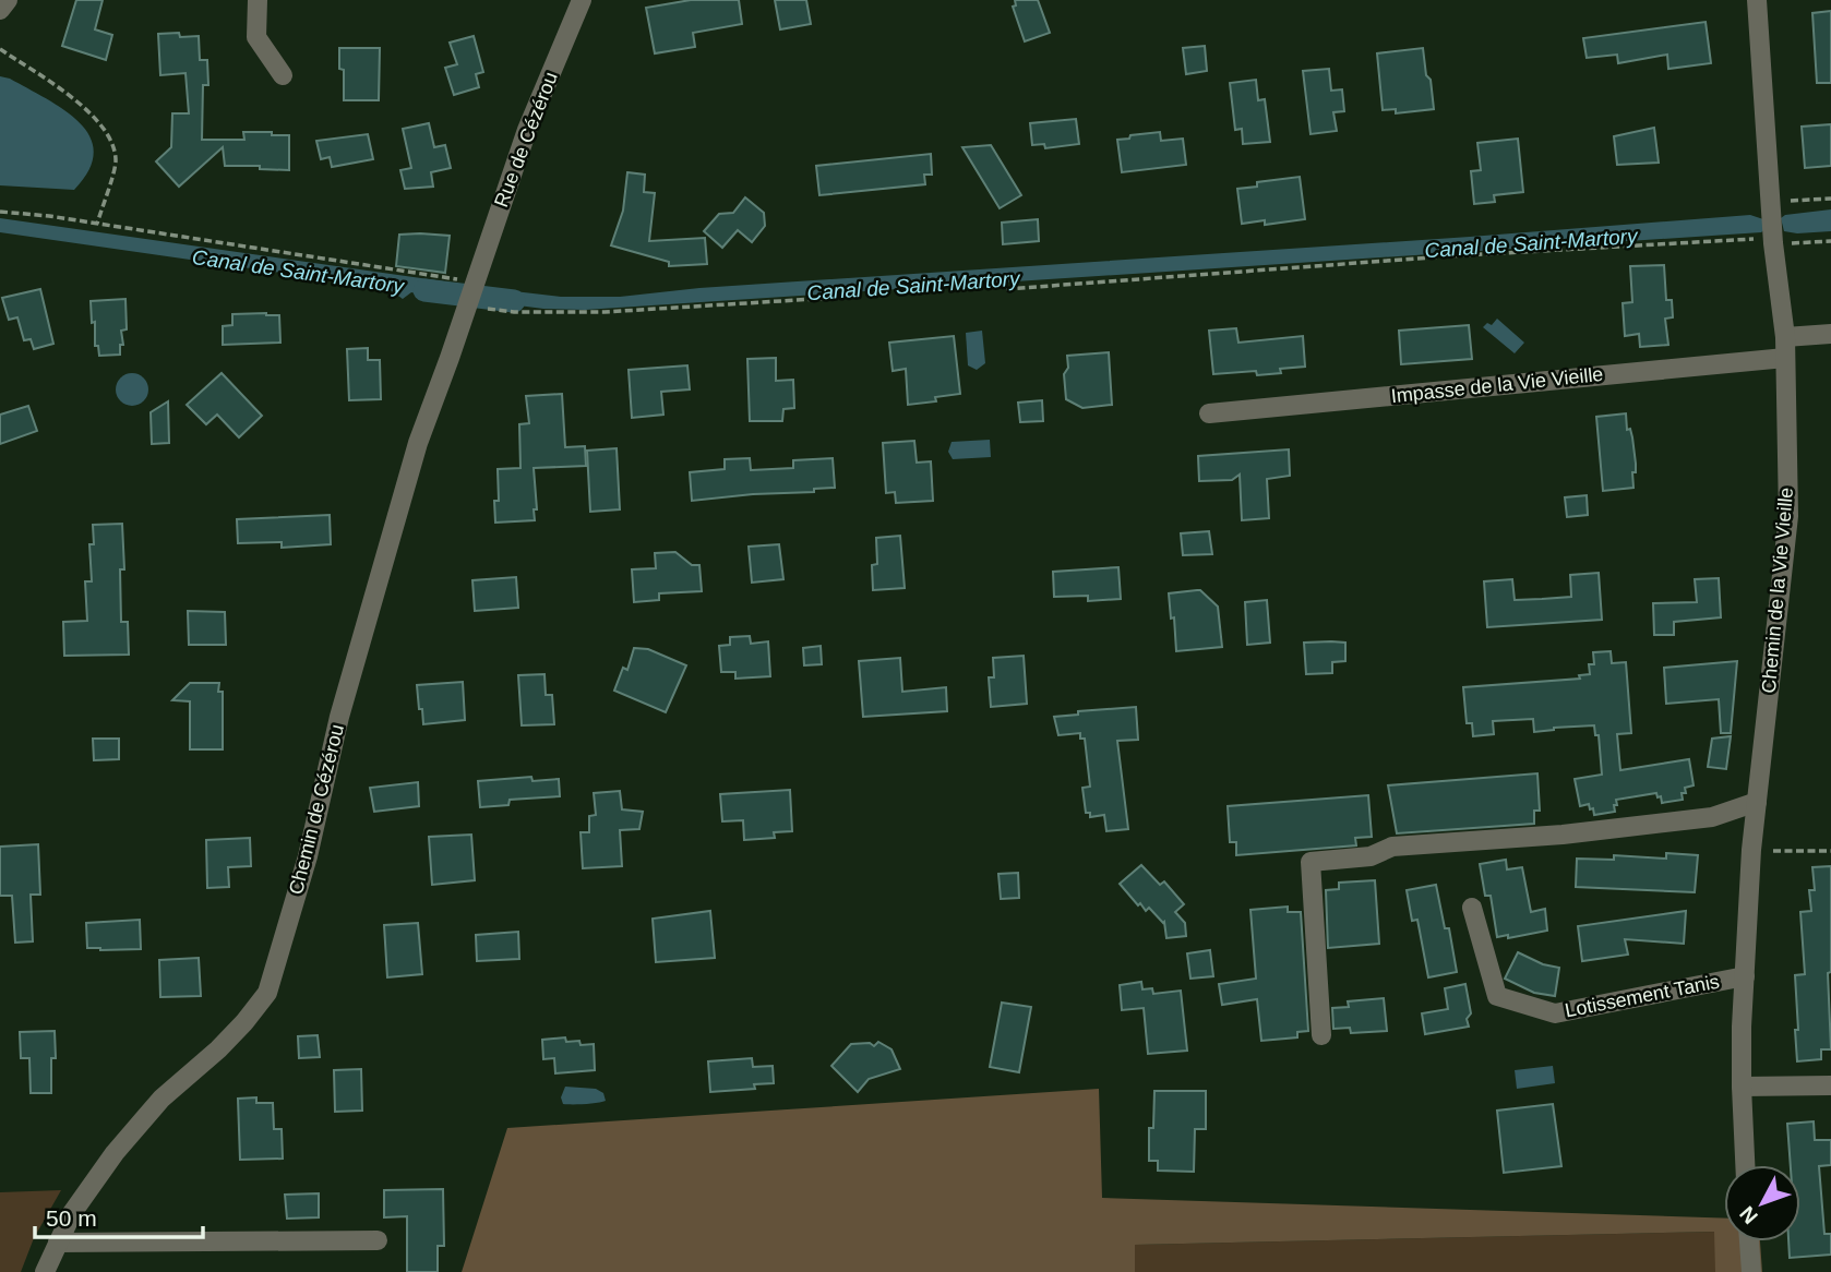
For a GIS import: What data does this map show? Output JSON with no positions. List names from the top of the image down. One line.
{"streets":{"street":["Rue de Cézérou","Impasse de la Vie Vieille","Chemin de la Vie Vieille","Chemin de Cézérou","Lotissement Tanis"]},"crossings":[["Rue de Cézérou","Chemin de Cézérou"],["Impasse de la Vie Vieille","Chemin de la Vie Vieille"],["Chemin de la Vie Vieille","Lotissement Tanis"]],"water":["Canal de Saint-Martory"],"scale_bar":"50 m","north":"bottom left"}
